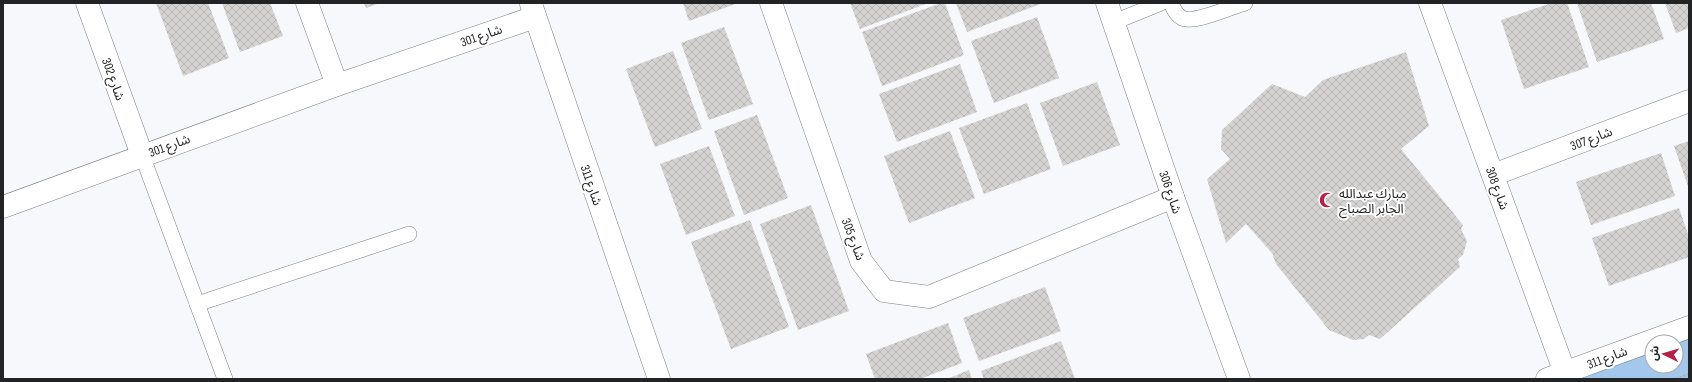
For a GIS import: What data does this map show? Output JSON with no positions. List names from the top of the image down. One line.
{"streets":{"street":["شارع 301","شارع 302","شارع 307","شارع 311","شارع 308","شارع 306","شارع 305"]},"crossings":[["شارع 301","شارع 302"],["شارع 301","شارع 311"],["شارع 307","شارع 308"],["شارع 311","شارع 308"],["شارع 306","شارع 305"]],"places":{"mosque":["مبارك عبدالله الجابر الصباح"]},"north":"left"}
